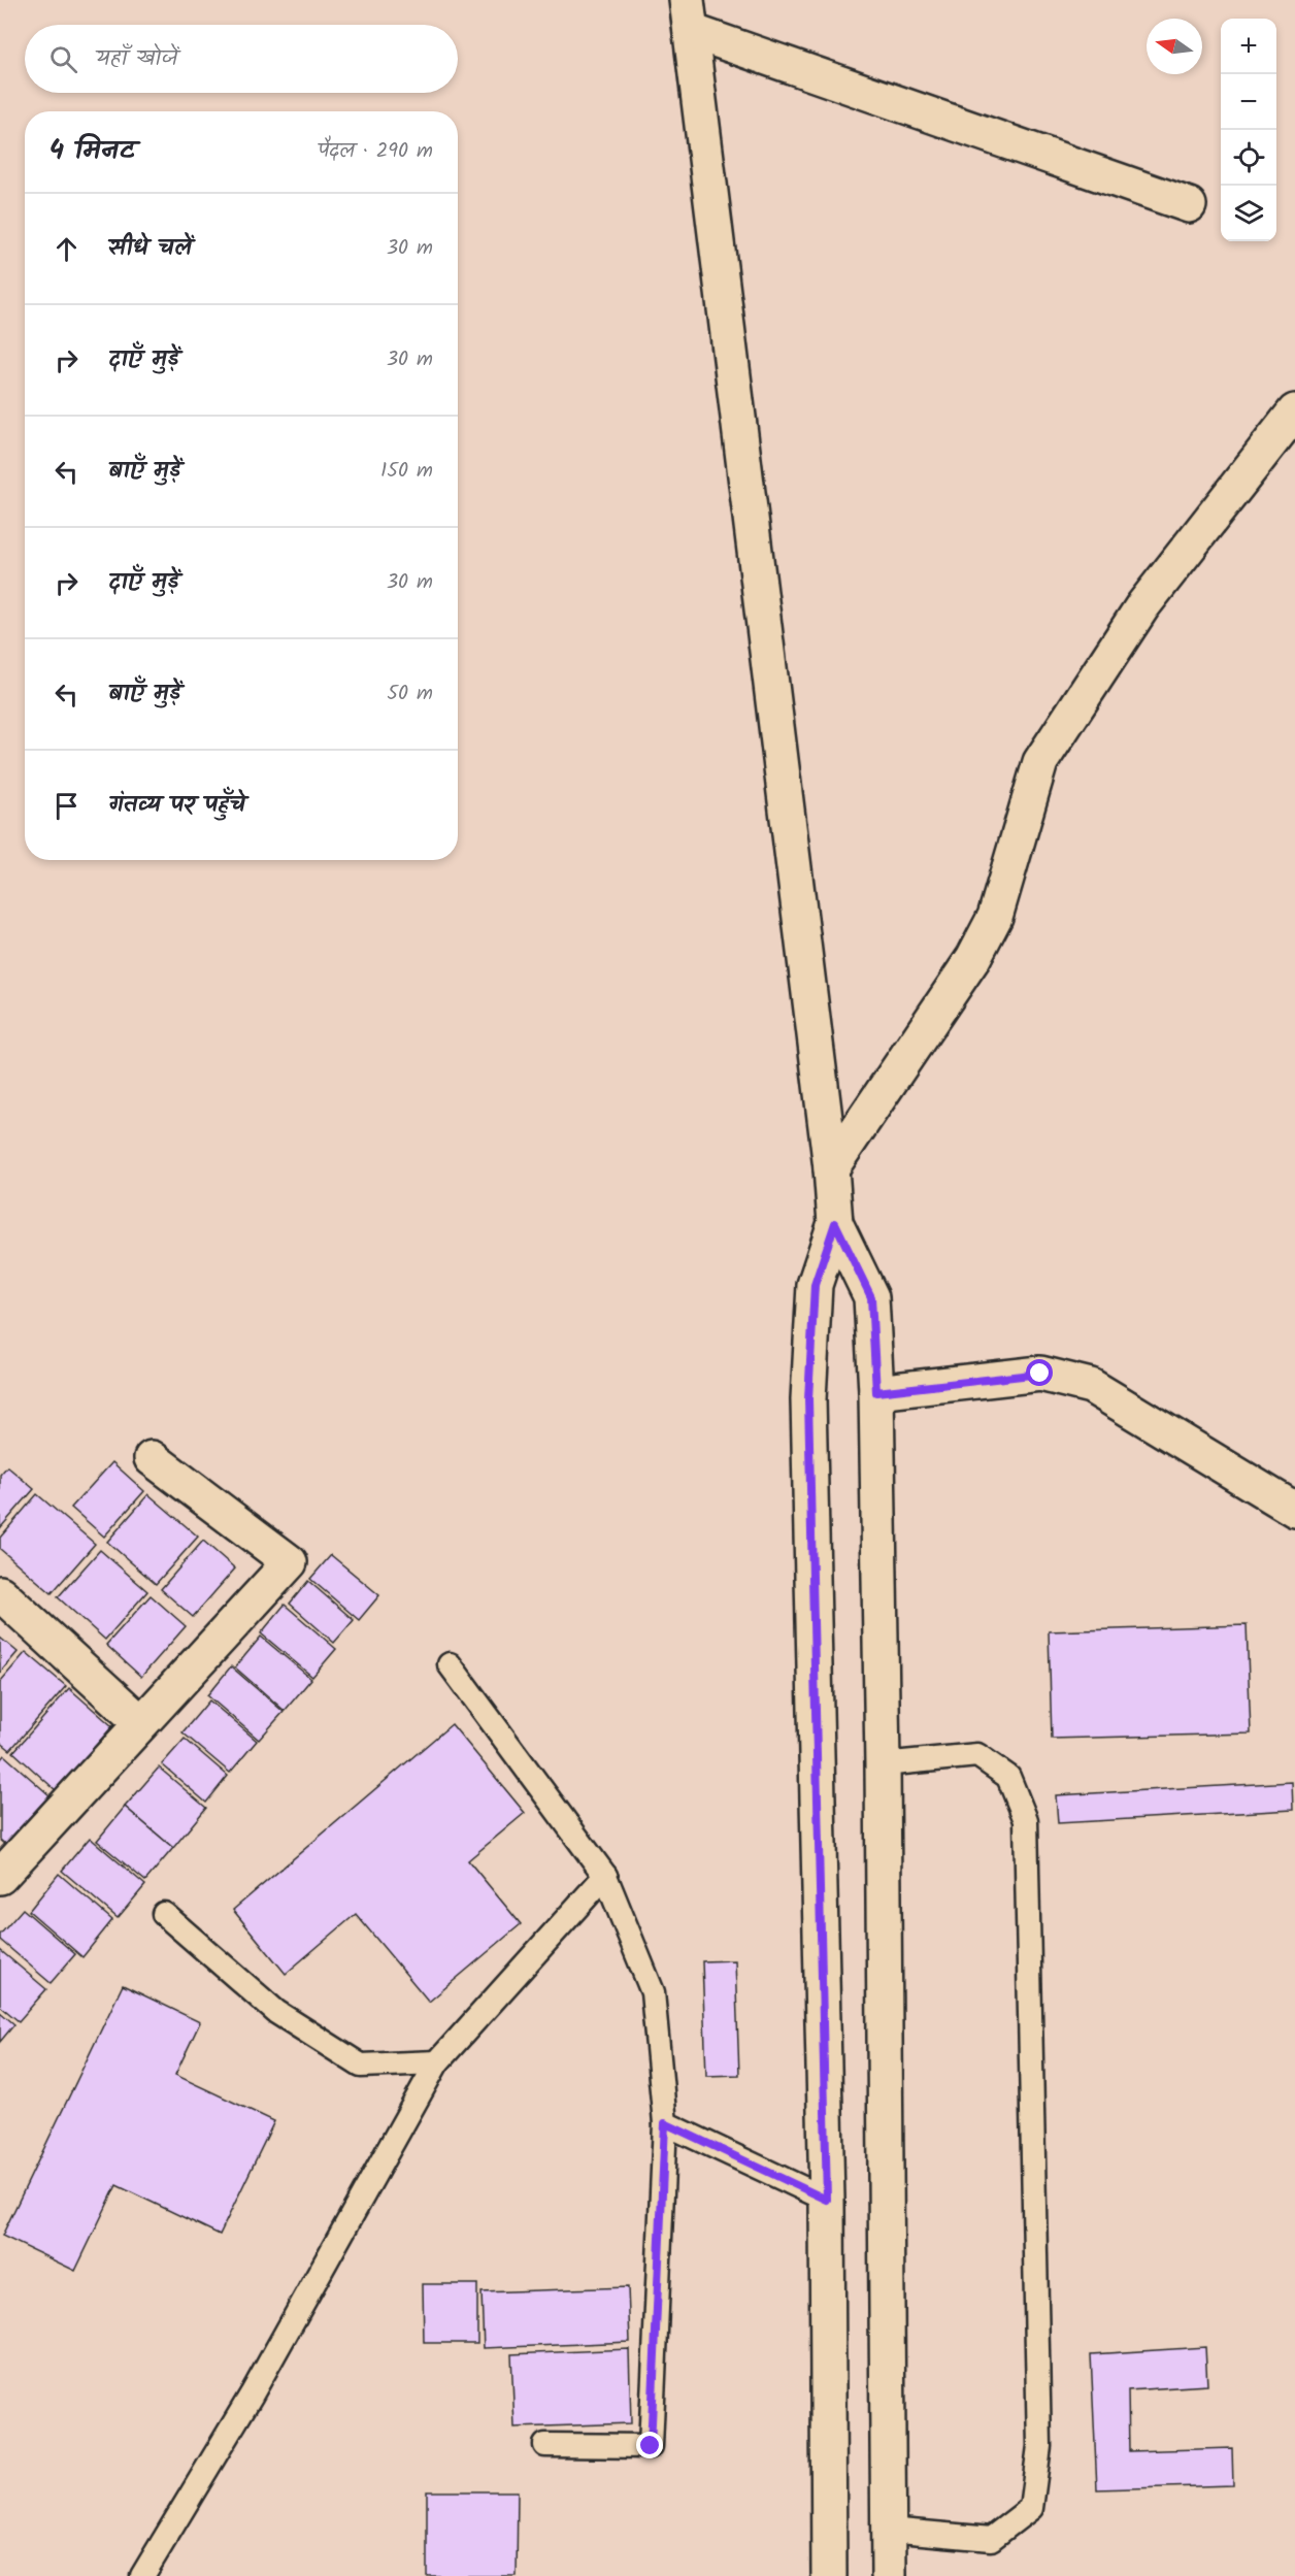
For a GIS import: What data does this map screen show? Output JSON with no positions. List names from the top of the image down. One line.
{"north":"left","page":{"map_buttons":["+","−"],"search":"यहाँ खोजें","heading":["4 मिनट","पैदल · 290 m"],"list":[["सीधे चलें","30 m"],["दाएँ मुड़ें","30 m"],["बाएँ मुड़ें","150 m"],["दाएँ मुड़ें","30 m"],["बाएँ मुड़ें","50 m"],"गंतव्य पर पहुँचे"]}}
